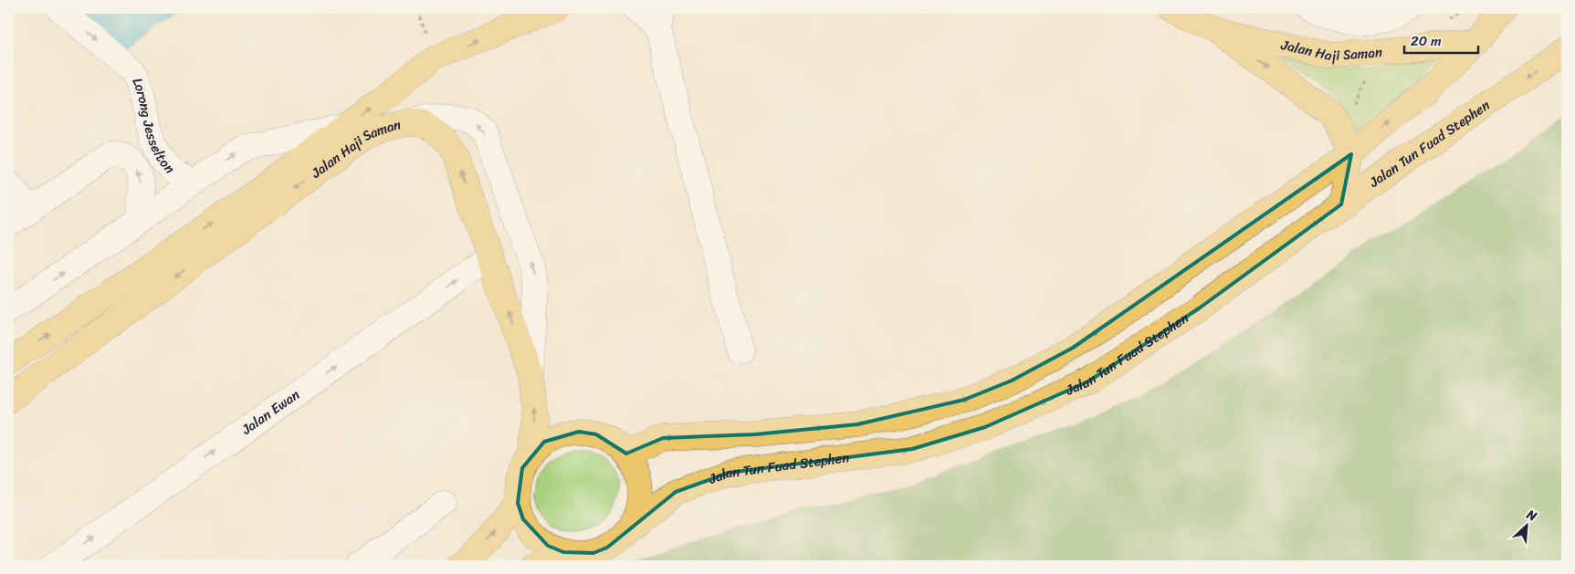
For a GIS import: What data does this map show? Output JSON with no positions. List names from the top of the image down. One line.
{"streets":{"main road":["Jalan Haji Saman","Jalan Tun Fuad Stephen"],"street":["Lorong Jesselton","Jalan Ewan"]},"crossings":[["Jalan Haji Saman","Jalan Tun Fuad Stephen"],["Jalan Haji Saman","Jalan Ewan"]],"one_way":["Lorong Jesselton"],"scale_bar":"20 m","north":"top right"}
